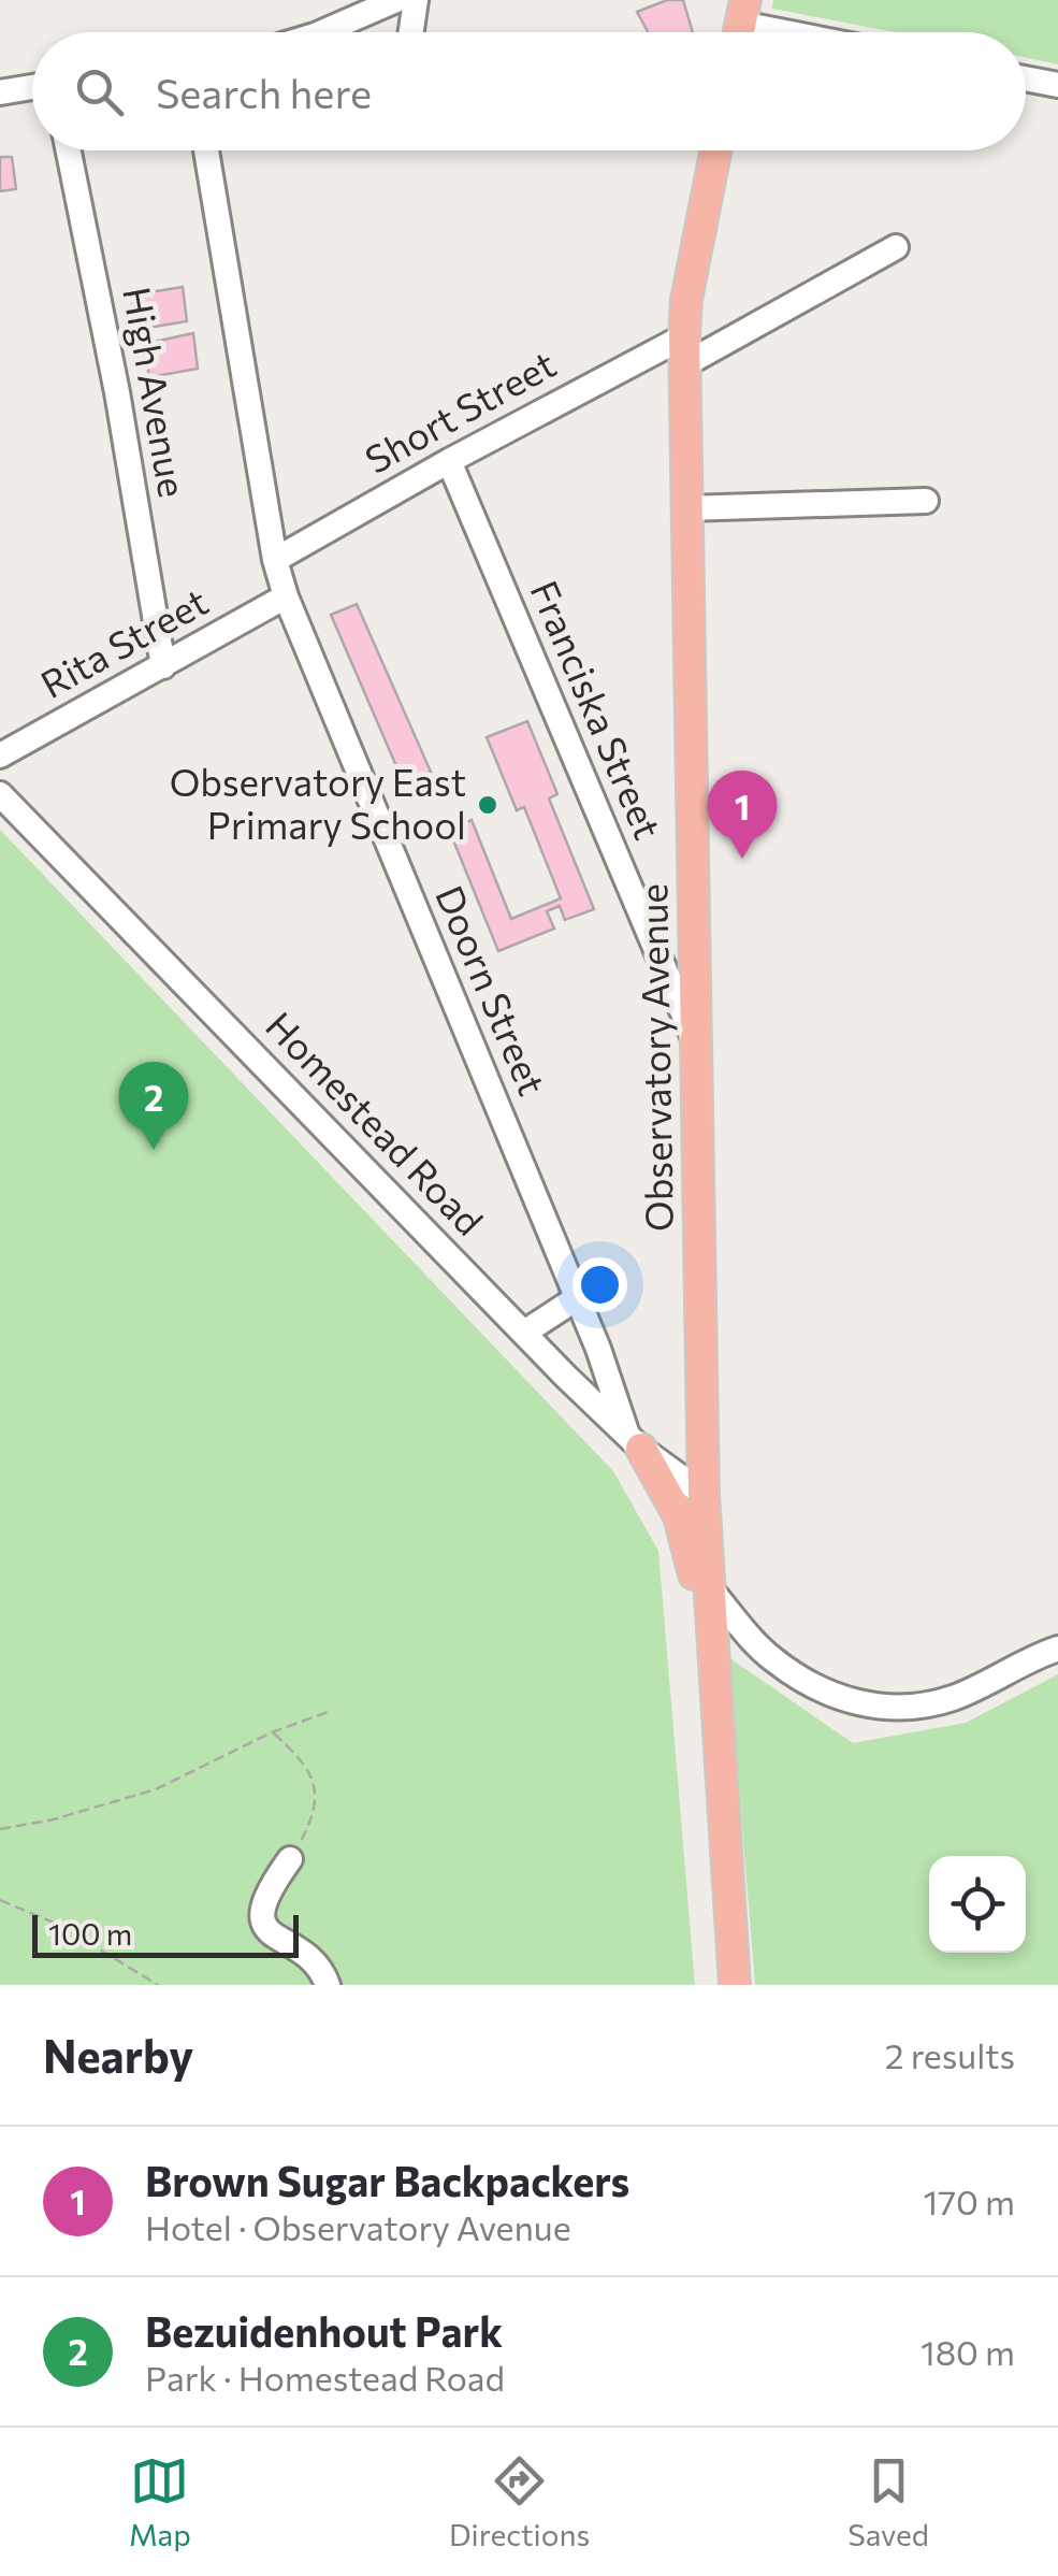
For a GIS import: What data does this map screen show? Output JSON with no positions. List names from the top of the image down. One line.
{"streets":{"main road":["Observatory Avenue"],"street":["High Avenue","Short Street","Rita Street","Franciska Street","Doorn Street","Homestead Road"]},"crossings":[["High Avenue","Rita Street"],["Short Street","Franciska Street"],["Short Street","Doorn Street"],["Short Street","Observatory Avenue"],["Rita Street","Doorn Street"],["Franciska Street","Observatory Avenue"],["Doorn Street","Homestead Road"],["Observatory Avenue","Homestead Road"]],"places":["Observatory East Primary School"],"scale_bar":"100 m","page":{"search":"Search here","pins":["1","2"],"scale":"100 m","heading":["Nearby","2 results"],"list":[{"mark":"1","name":"Brown Sugar Backpackers","note":"Hotel · Observatory Avenue","value":"170 m"},{"mark":"2","name":"Bezuidenhout Park","note":"Park · Homestead Road","value":"180 m"}],"nav":["Map","Directions","Saved"]}}
